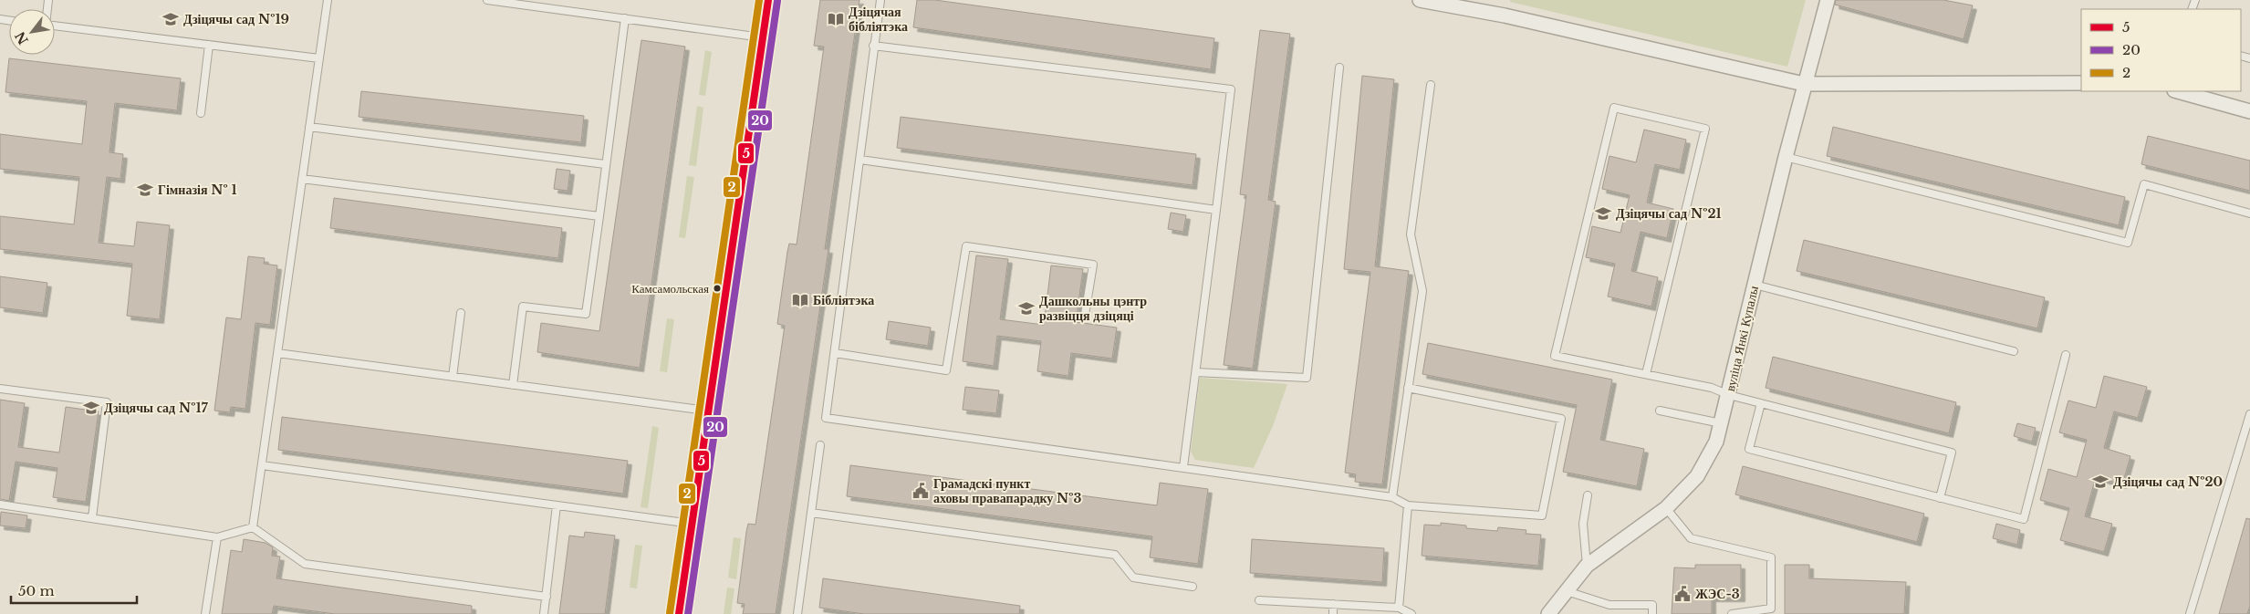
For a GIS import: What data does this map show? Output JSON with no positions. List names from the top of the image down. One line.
{"streets":{"street":["вуліца Янкі Купалы"]},"places":{"school or university":["Дзіцячы сад №19","Гімназія № 1","Дзіцячы сад №21","Дашкольны цэнтр развіцця дзіцяці","Дзіцячы сад №17","Дзіцячы сад №20"],"library":["Дзіцячая бібліятэка","Бібліятэка"],"other":["Камсамольская"],"public building":["Грамадскі пункт аховы правапарадку №3","ЖЭС-3"]},"lines":["transit line 5","transit line 2","transit line 20"],"legend":["5","20","2"],"scale_bar":"50 m","north":"bottom left"}
